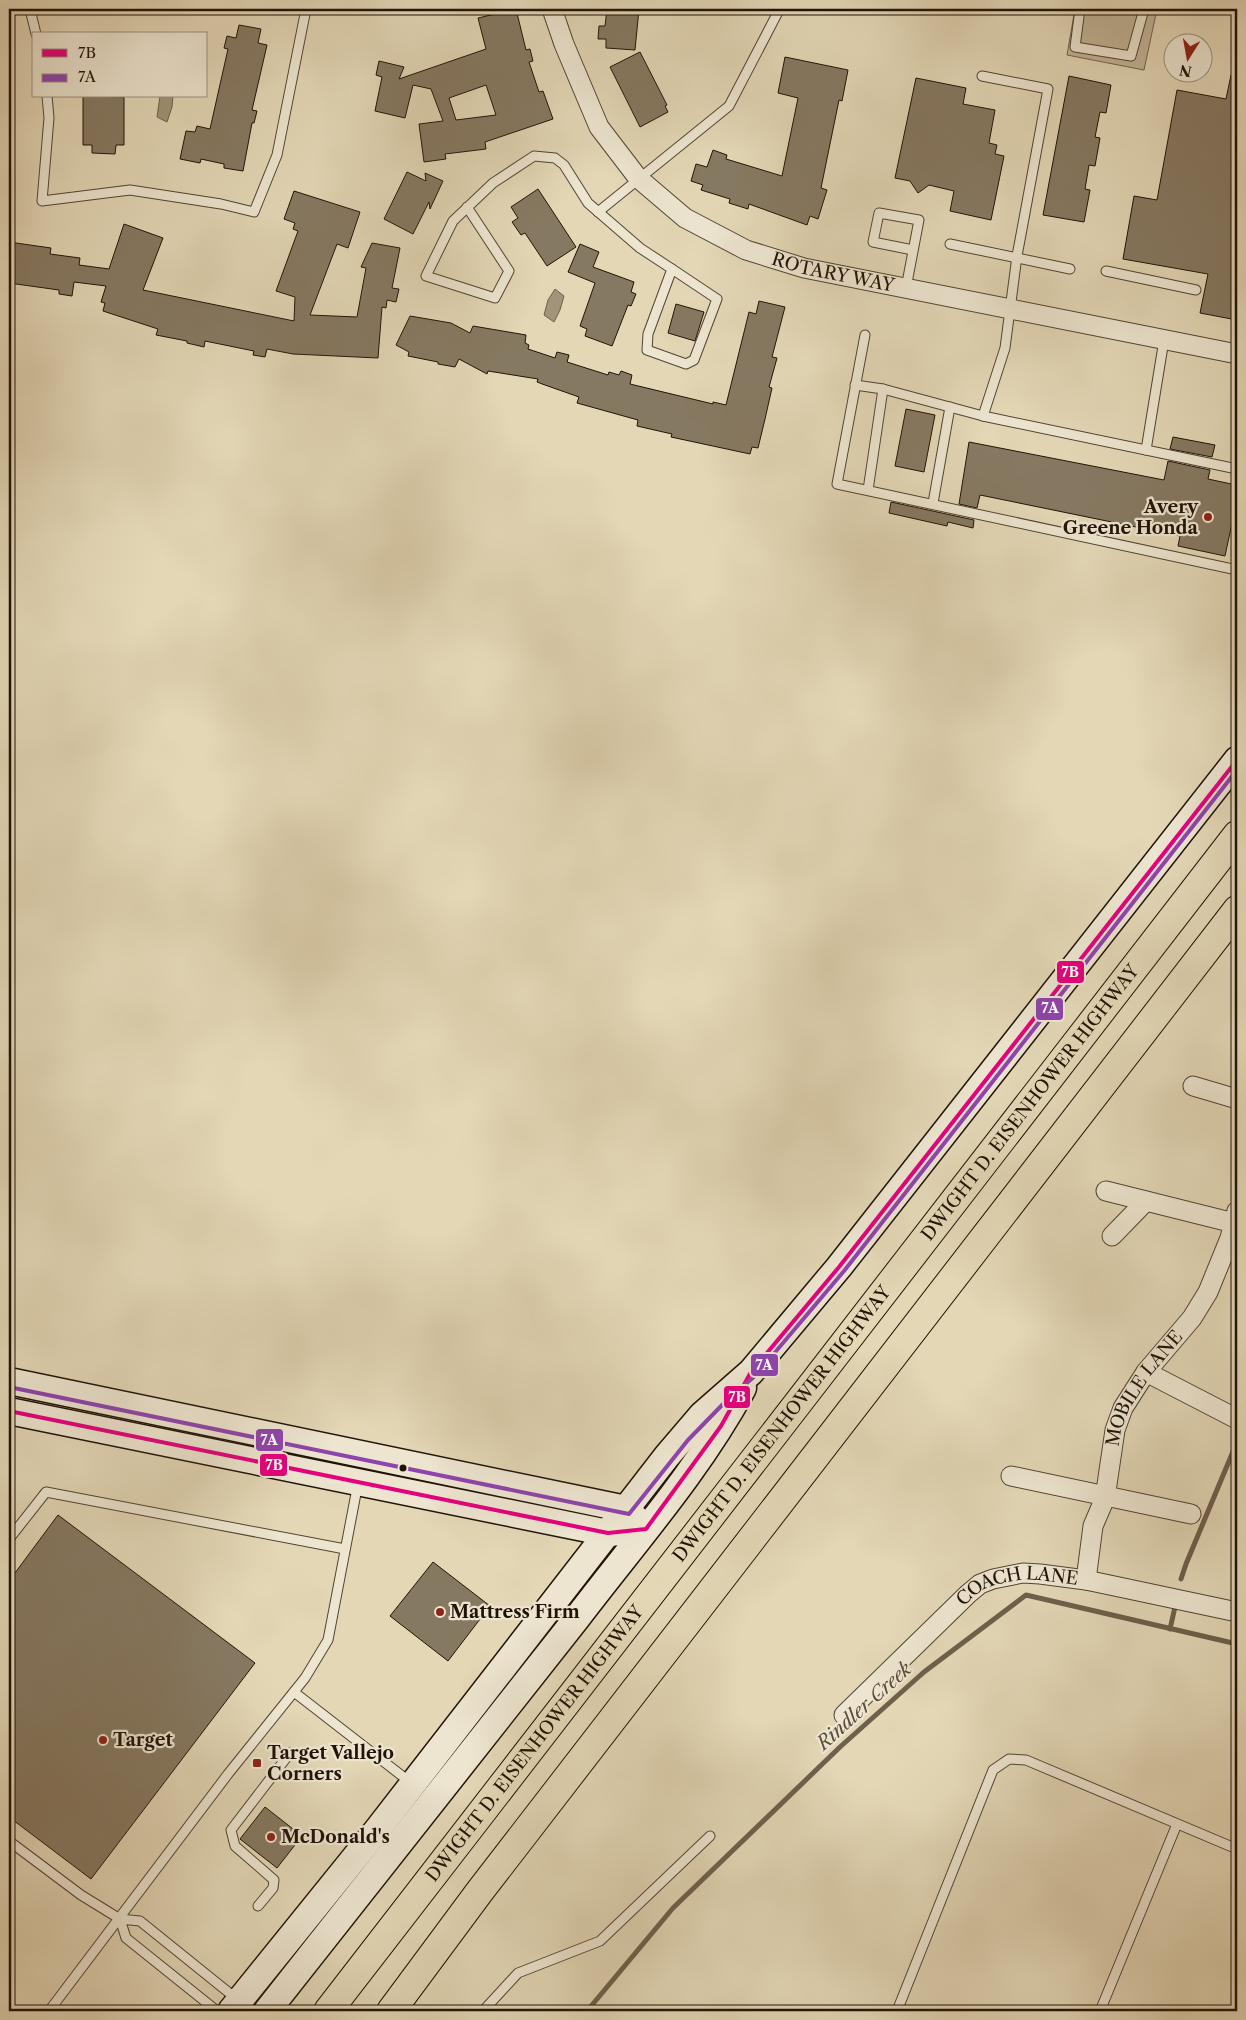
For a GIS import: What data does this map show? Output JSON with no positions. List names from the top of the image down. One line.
{"streets":{"highway":["DWIGHT D. EISENHOWER HIGHWAY"],"street":["ROTARY WAY","MOBILE LANE","COACH LANE"]},"crossings":[["MOBILE LANE","COACH LANE"]],"water":["Rindler Creek"],"places":{"other":["Avery Greene Honda","Mattress Firm","Target","McDonald's"],"transit":["Target Vallejo Corners"]},"lines":["transit line 7B","transit line 7A"],"legend":["7B","7A"],"north":"bottom"}
